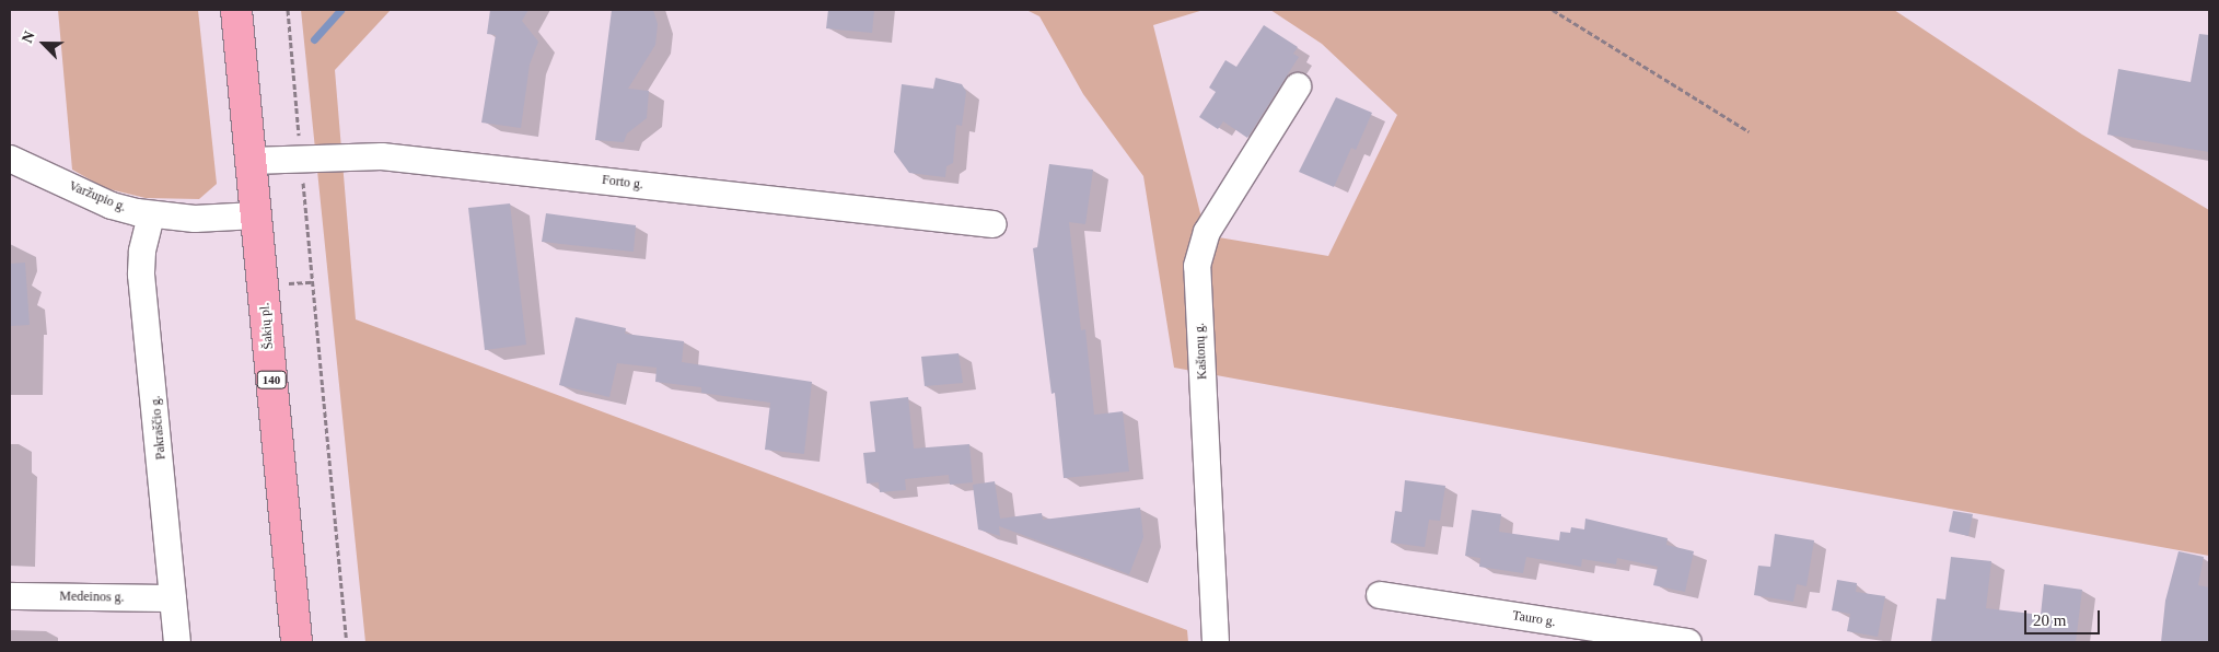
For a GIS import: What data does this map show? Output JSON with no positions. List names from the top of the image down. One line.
{"streets":{"main road":["Šakių pl.","140"],"street":["Forto g.","Varžupio g.","Kaštonų g.","Pakraščio g.","Medeinos g.","Tauro g."]},"crossings":[["Forto g.","Šakių pl."],["Varžupio g.","Šakių pl."],["Varžupio g.","Pakraščio g."],["Pakraščio g.","Medeinos g."]],"scale_bar":"20 m","north":"top left"}
